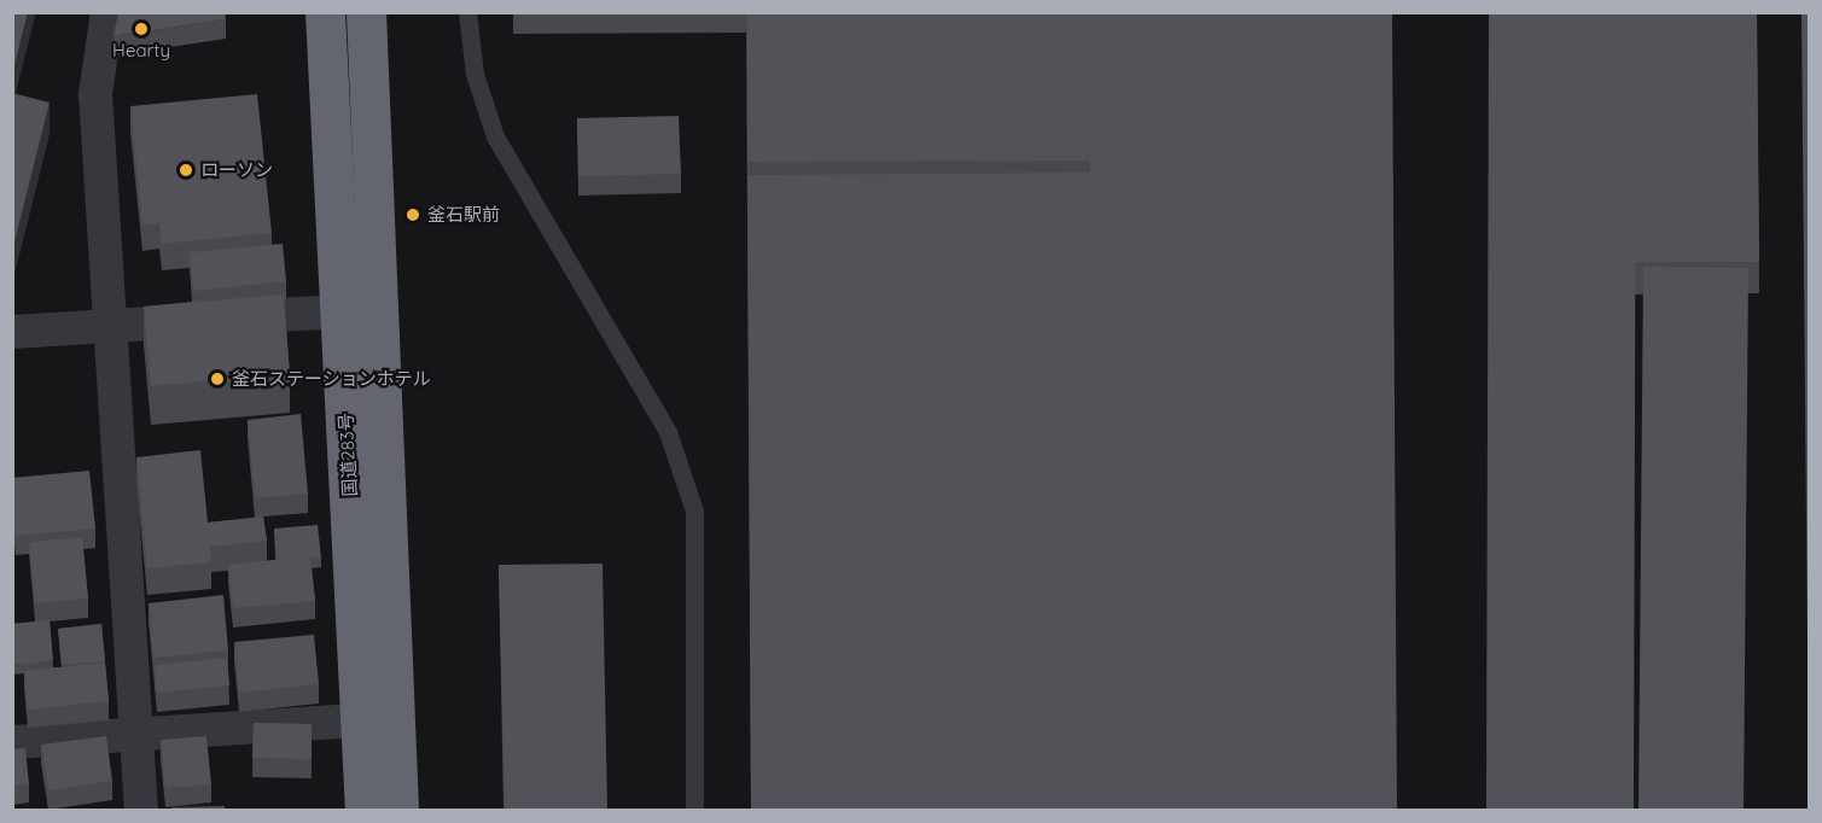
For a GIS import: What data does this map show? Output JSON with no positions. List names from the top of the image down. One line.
{"streets":{"highway":["国道283号"]},"places":["Hearty","ローソン","釜石駅前","釜石ステーションホテル"]}
